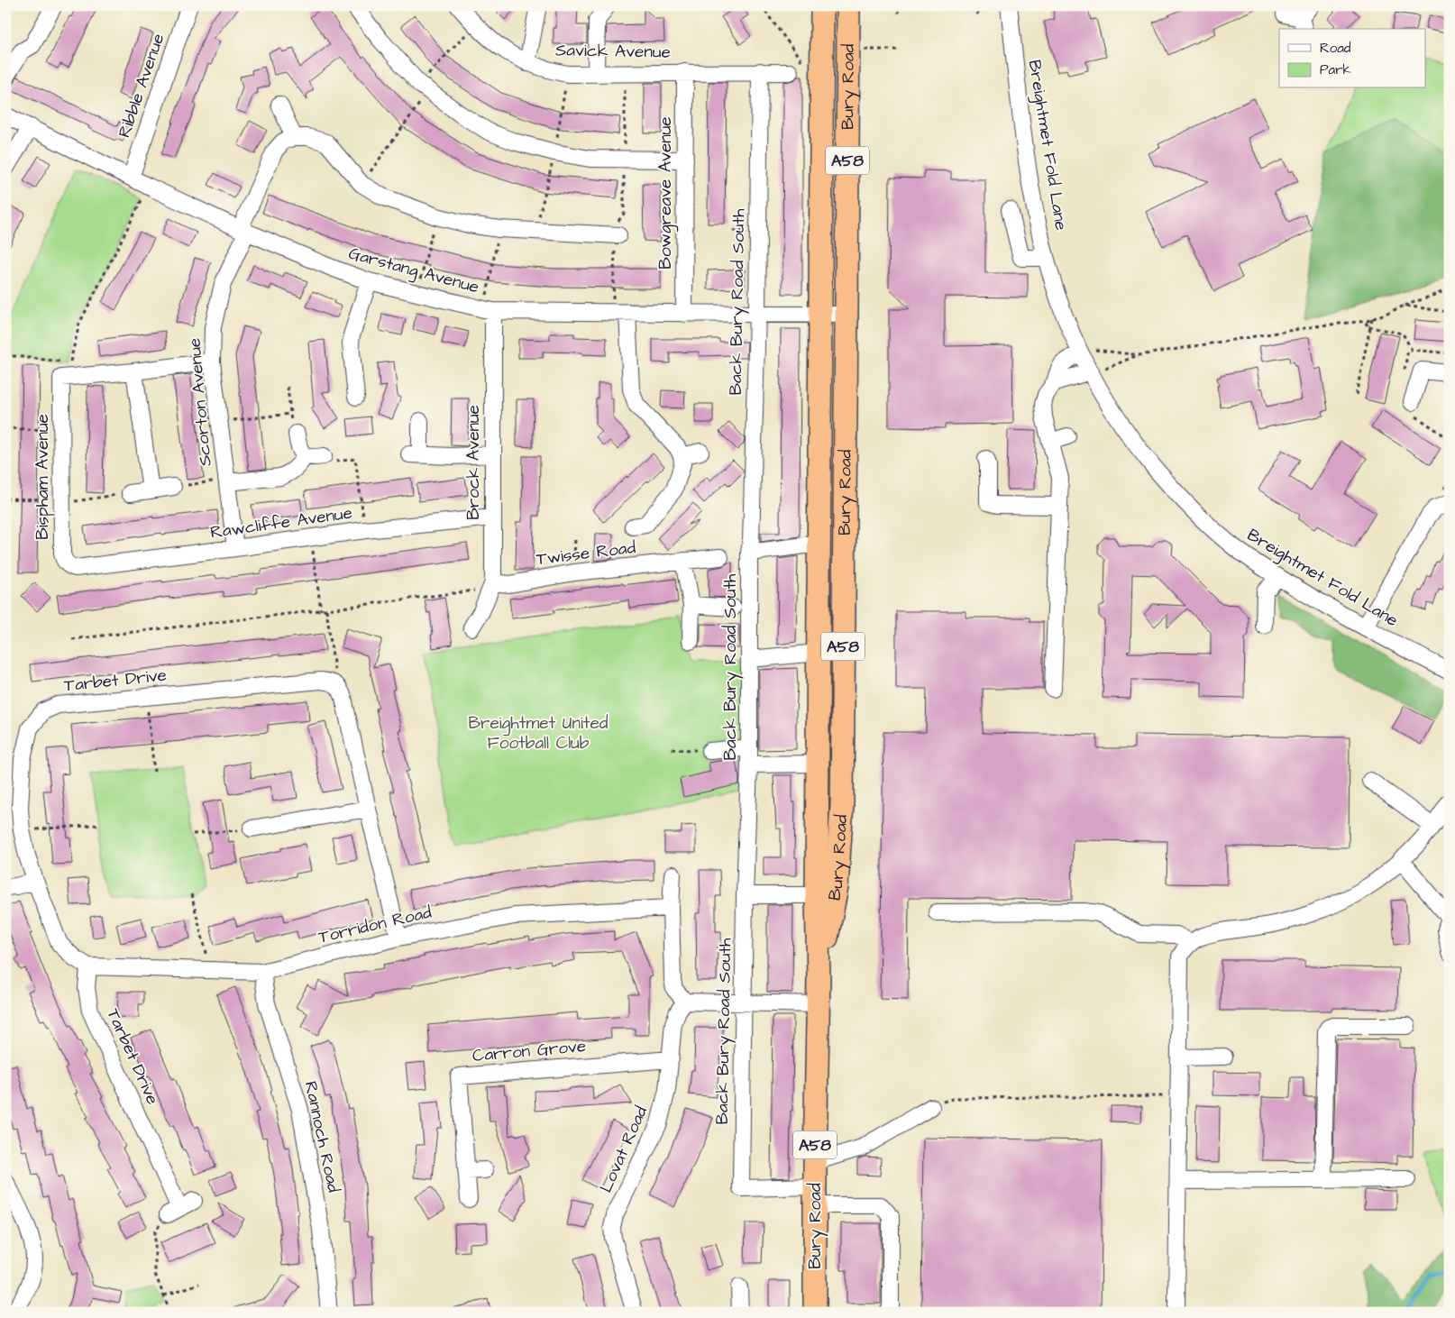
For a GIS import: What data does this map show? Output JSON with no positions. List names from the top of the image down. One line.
{"streets":{"highway":["Bury Road","A58"],"street":["Savick Avenue","Ribble Avenue","Breightmet Fold Lane","Bowgreave Avenue","Garstang Avenue","Back Bury Road South","Scorton Avenue","Brock Avenue","Bispham Avenue","Rawcliffe Avenue","Twisse Road","Tarbet Drive","Torridon Road","Carron Grove","Rannoch Road","Lovat Road"]},"crossings":[["Savick Avenue","Bowgreave Avenue"],["Savick Avenue","Back Bury Road South"],["Ribble Avenue","Garstang Avenue"],["Bury Road","Garstang Avenue"],["Bury Road","Back Bury Road South"],["Bowgreave Avenue","Garstang Avenue"],["Garstang Avenue","Back Bury Road South"],["Garstang Avenue","Scorton Avenue"],["Garstang Avenue","Brock Avenue"],["Scorton Avenue","Rawcliffe Avenue"],["Brock Avenue","Rawcliffe Avenue"],["Brock Avenue","Twisse Road"],["Bispham Avenue","Rawcliffe Avenue"],["Tarbet Drive","Torridon Road"],["Torridon Road","Rannoch Road"],["Carron Grove","Lovat Road"]],"parks":["Breightmet United Football Club"],"legend":["Road","Park"]}
